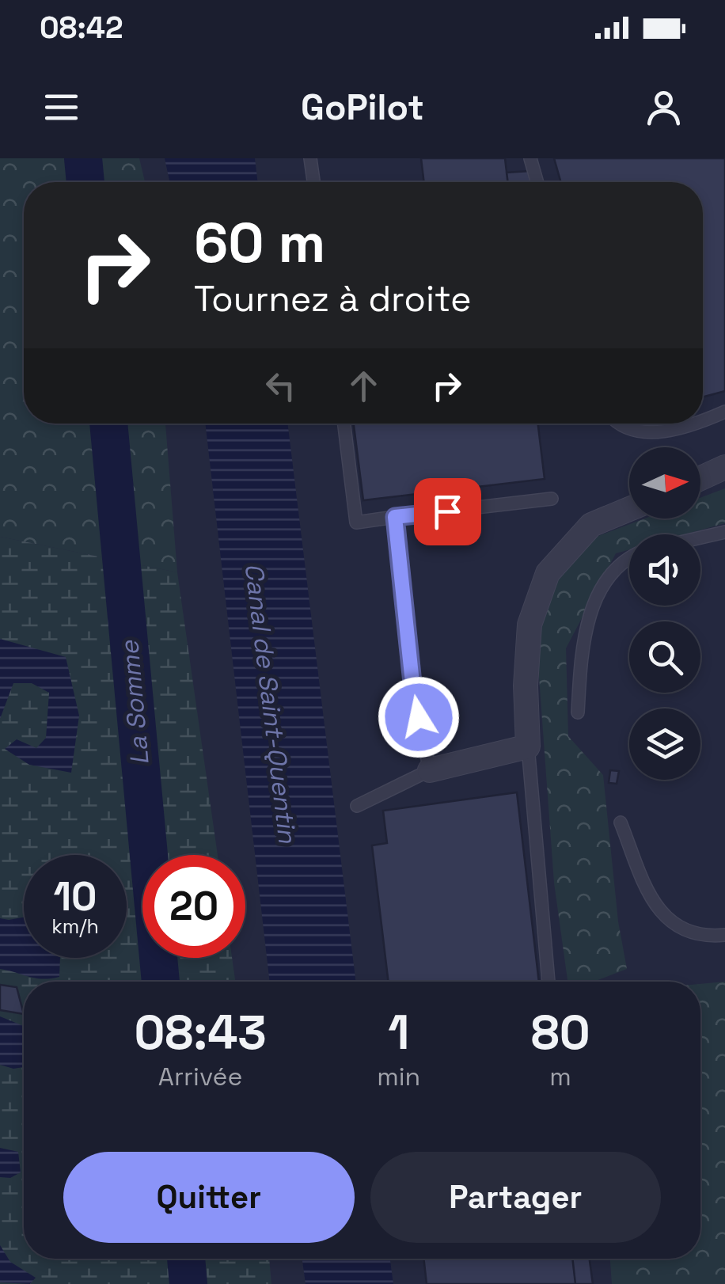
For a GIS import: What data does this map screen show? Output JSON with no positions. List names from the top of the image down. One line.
{"water":["La Somme","Canal de Saint-Quentin"],"north":"right","page":{"status":"08:42","header":"GoPilot","turn":["60 m","Tournez à droite"],"speed":"10 km/h","limit":"20","eta":["08:43","Arrivée","1","min","80","m"],"buttons":["Quitter","Partager"]}}
